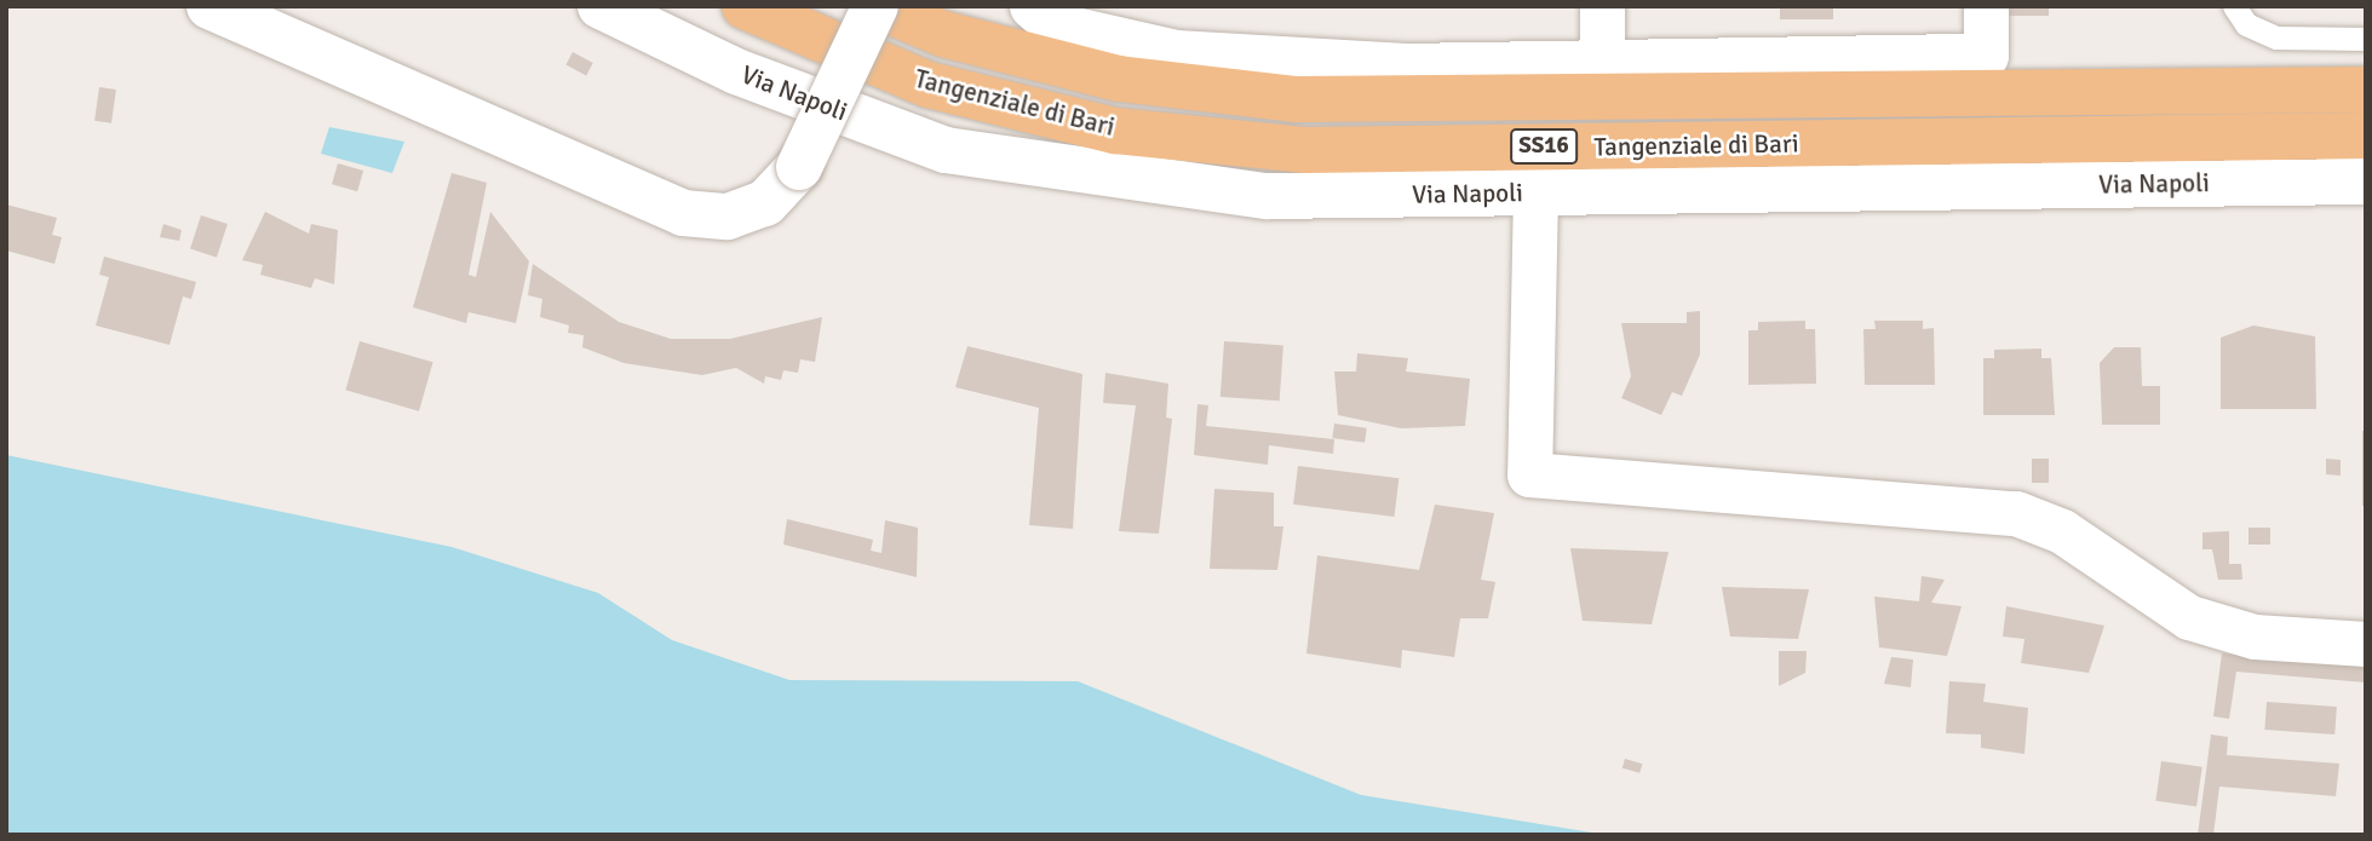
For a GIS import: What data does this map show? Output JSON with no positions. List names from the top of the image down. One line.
{"streets":{"highway":["Tangenziale di Bari","SS16"],"street":["Via Napoli"]}}
